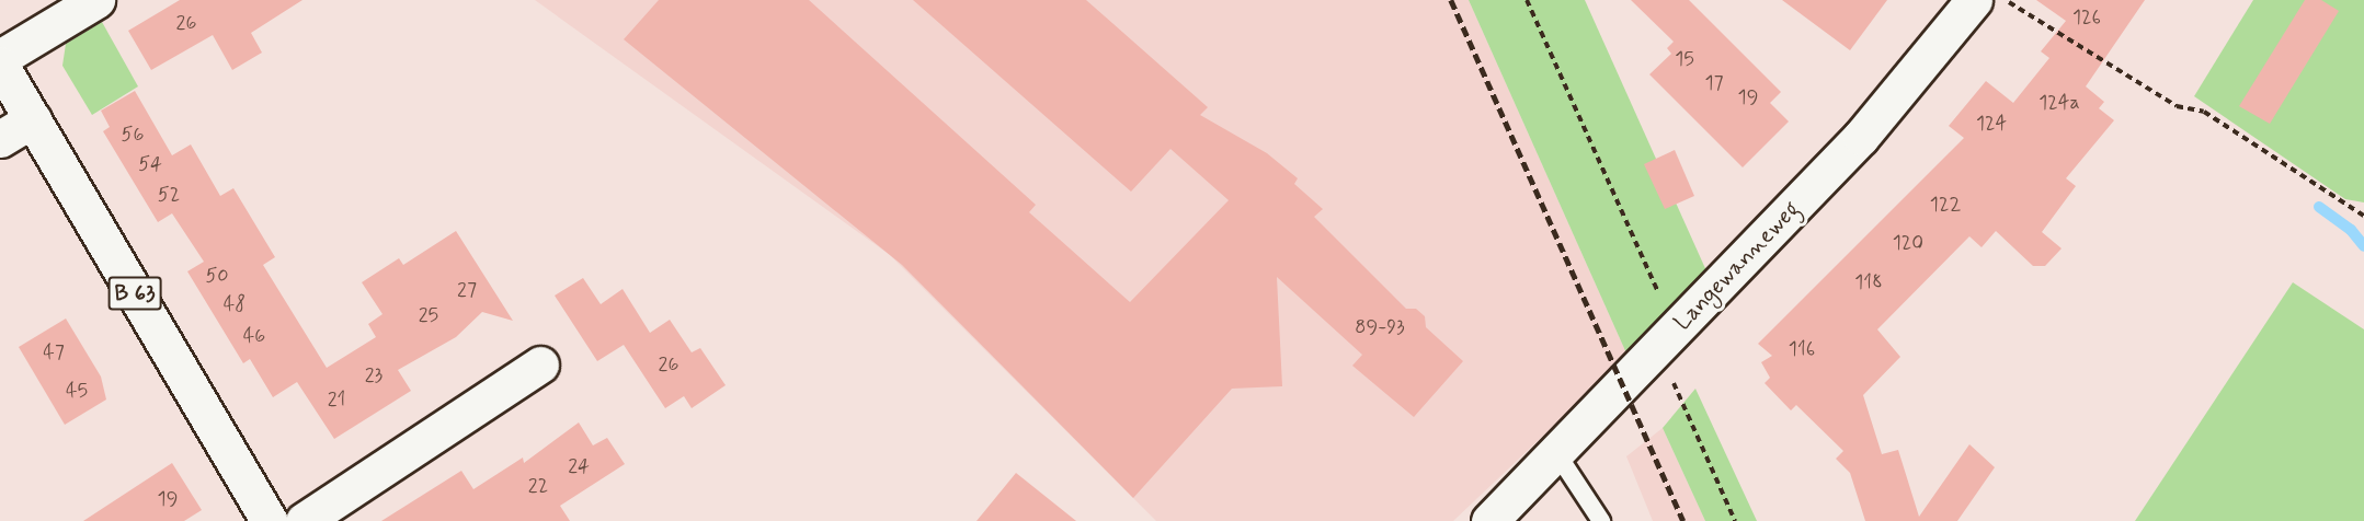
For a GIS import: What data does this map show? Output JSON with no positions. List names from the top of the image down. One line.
{"streets":{"street":["Langewanneweg","B 63"]},"house_numbers":["126","26","15","17","19","124a","124","56","54","52","122","120","50","118","27","48","25","89-93","46","116","47","26","23","45","21","24","22","19"]}
